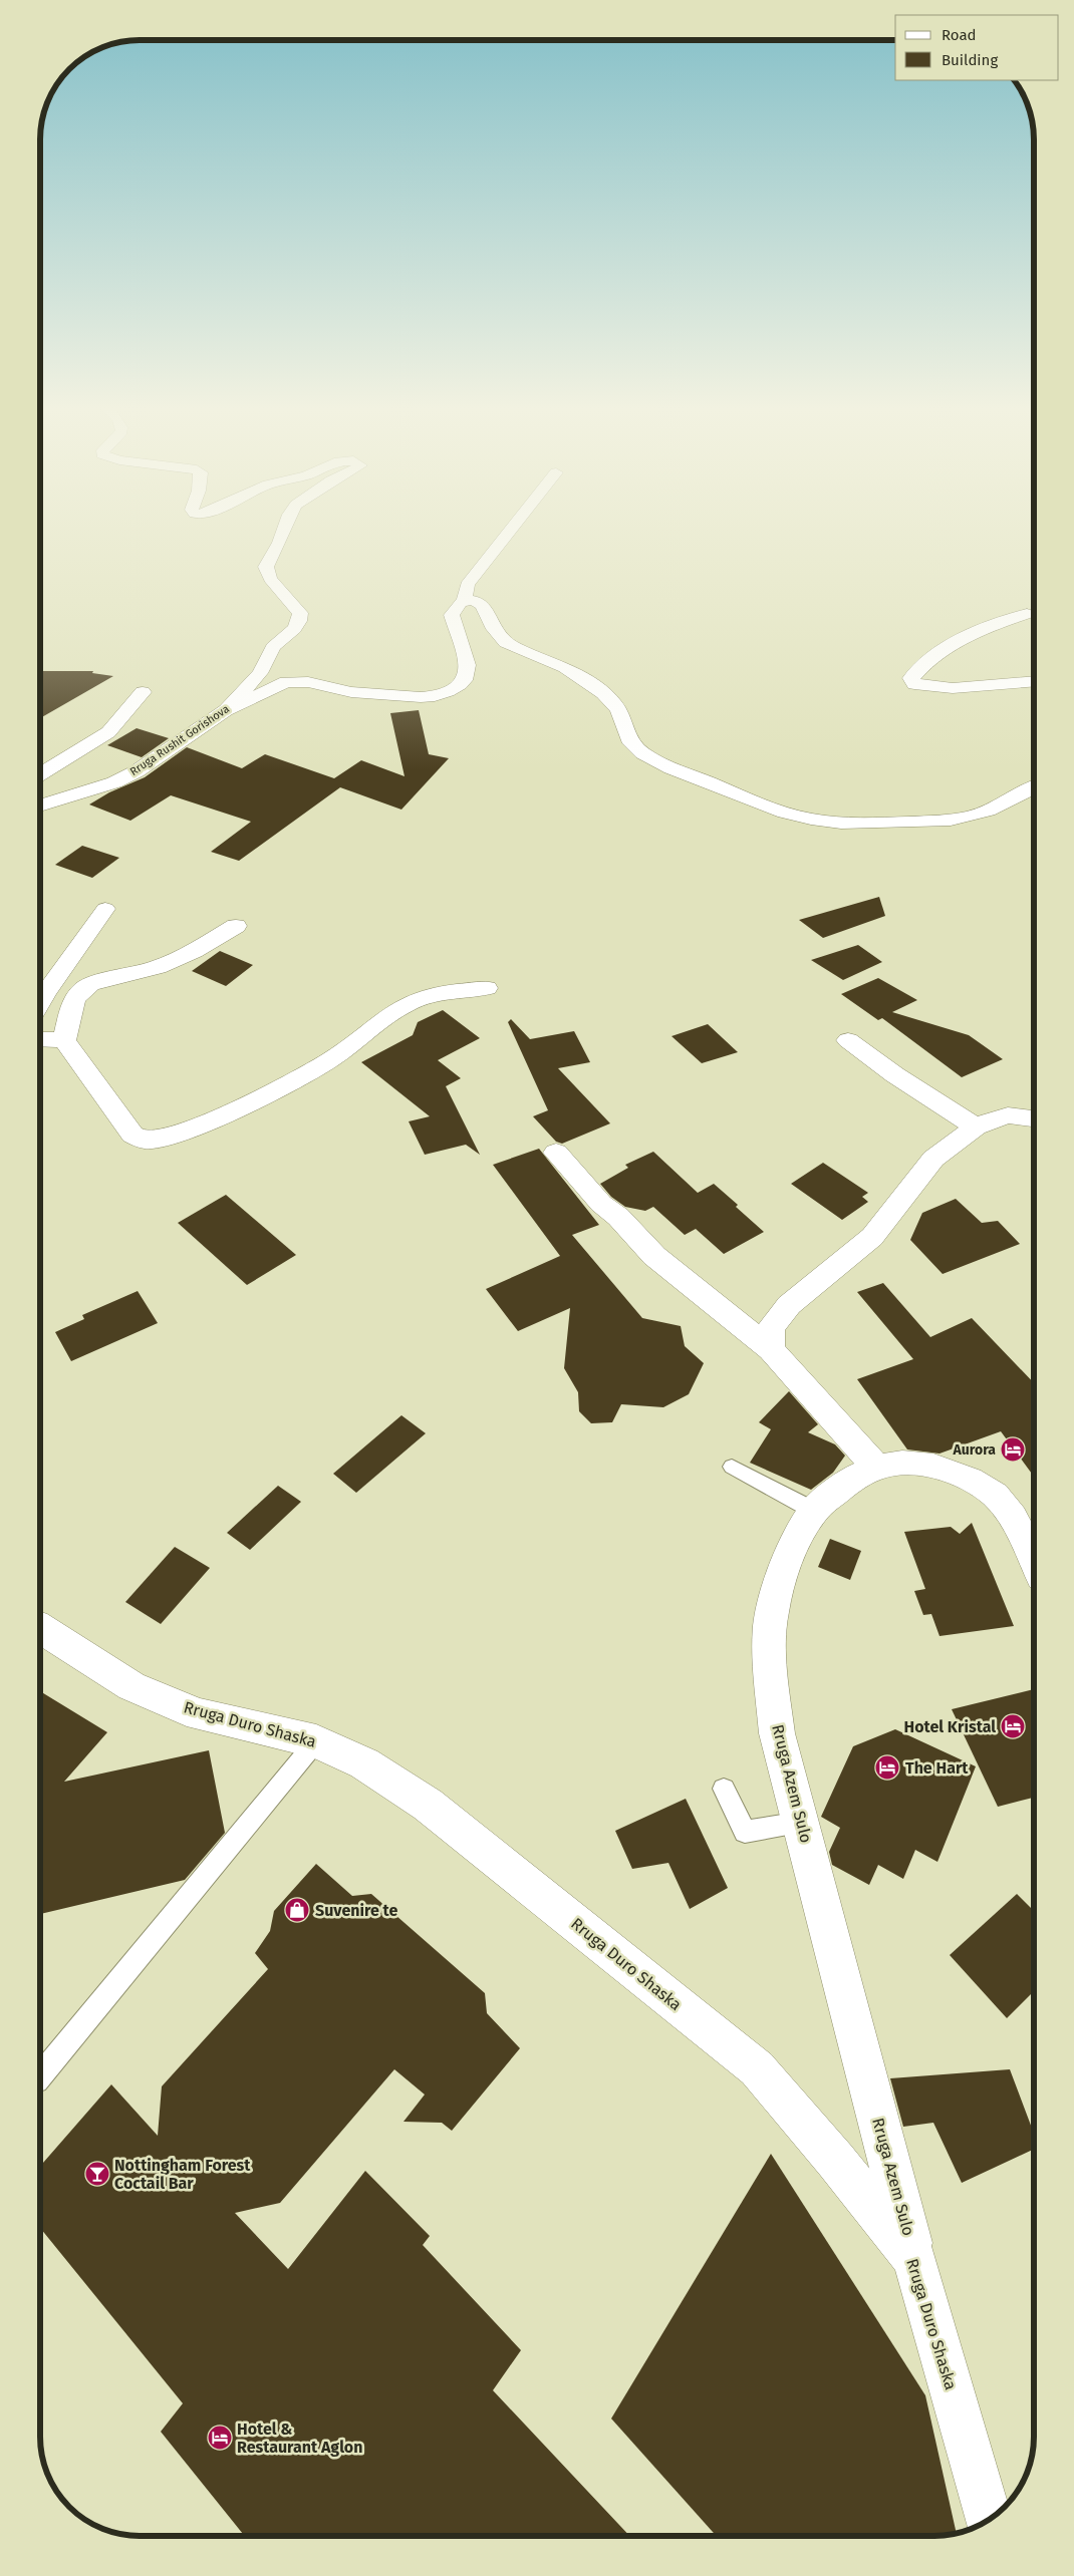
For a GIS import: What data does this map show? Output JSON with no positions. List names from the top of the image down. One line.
{"streets":{"street":["Rruga Rushit Gorishova","Rruga Duro Shaska","Rruga Azem Sulo"]},"crossings":[["Rruga Duro Shaska","Rruga Azem Sulo"]],"places":{"hotel":["Aurora","Hotel Kristal","The Hart","Hotel & Restaurant Aglon"],"shop":["Suvenire te"],"bar":["Nottingham Forest Coctail Bar"]},"legend":["Road","Building"]}
